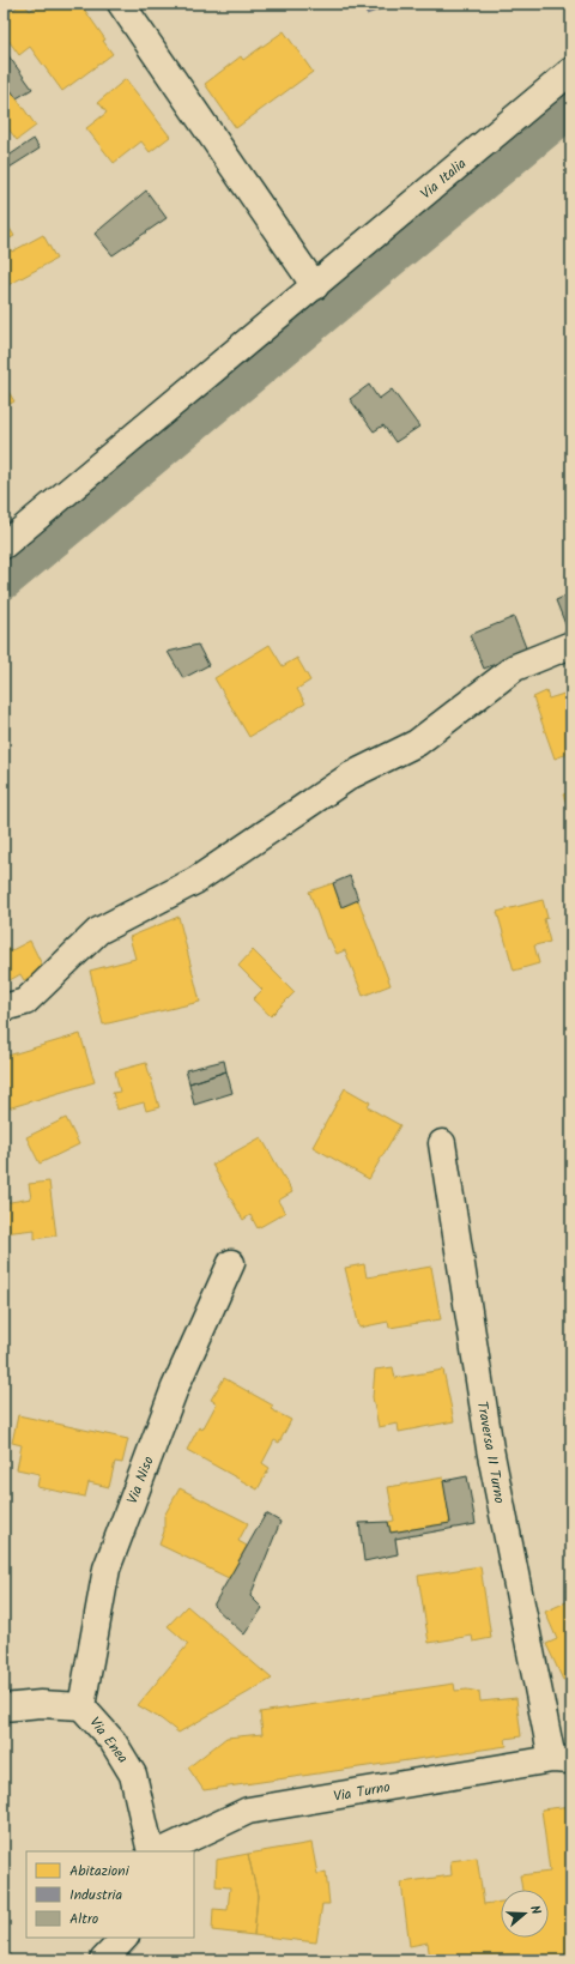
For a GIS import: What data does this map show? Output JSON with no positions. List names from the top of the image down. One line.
{"streets":{"street":["Via Italia","Traversa II Turno","Via Niso","Via Enea","Via Turno"]},"crossings":[["Traversa II Turno","Via Turno"],["Via Niso","Via Enea"]],"legend":["Abitazioni","Industria","Altro"],"north":"right"}
